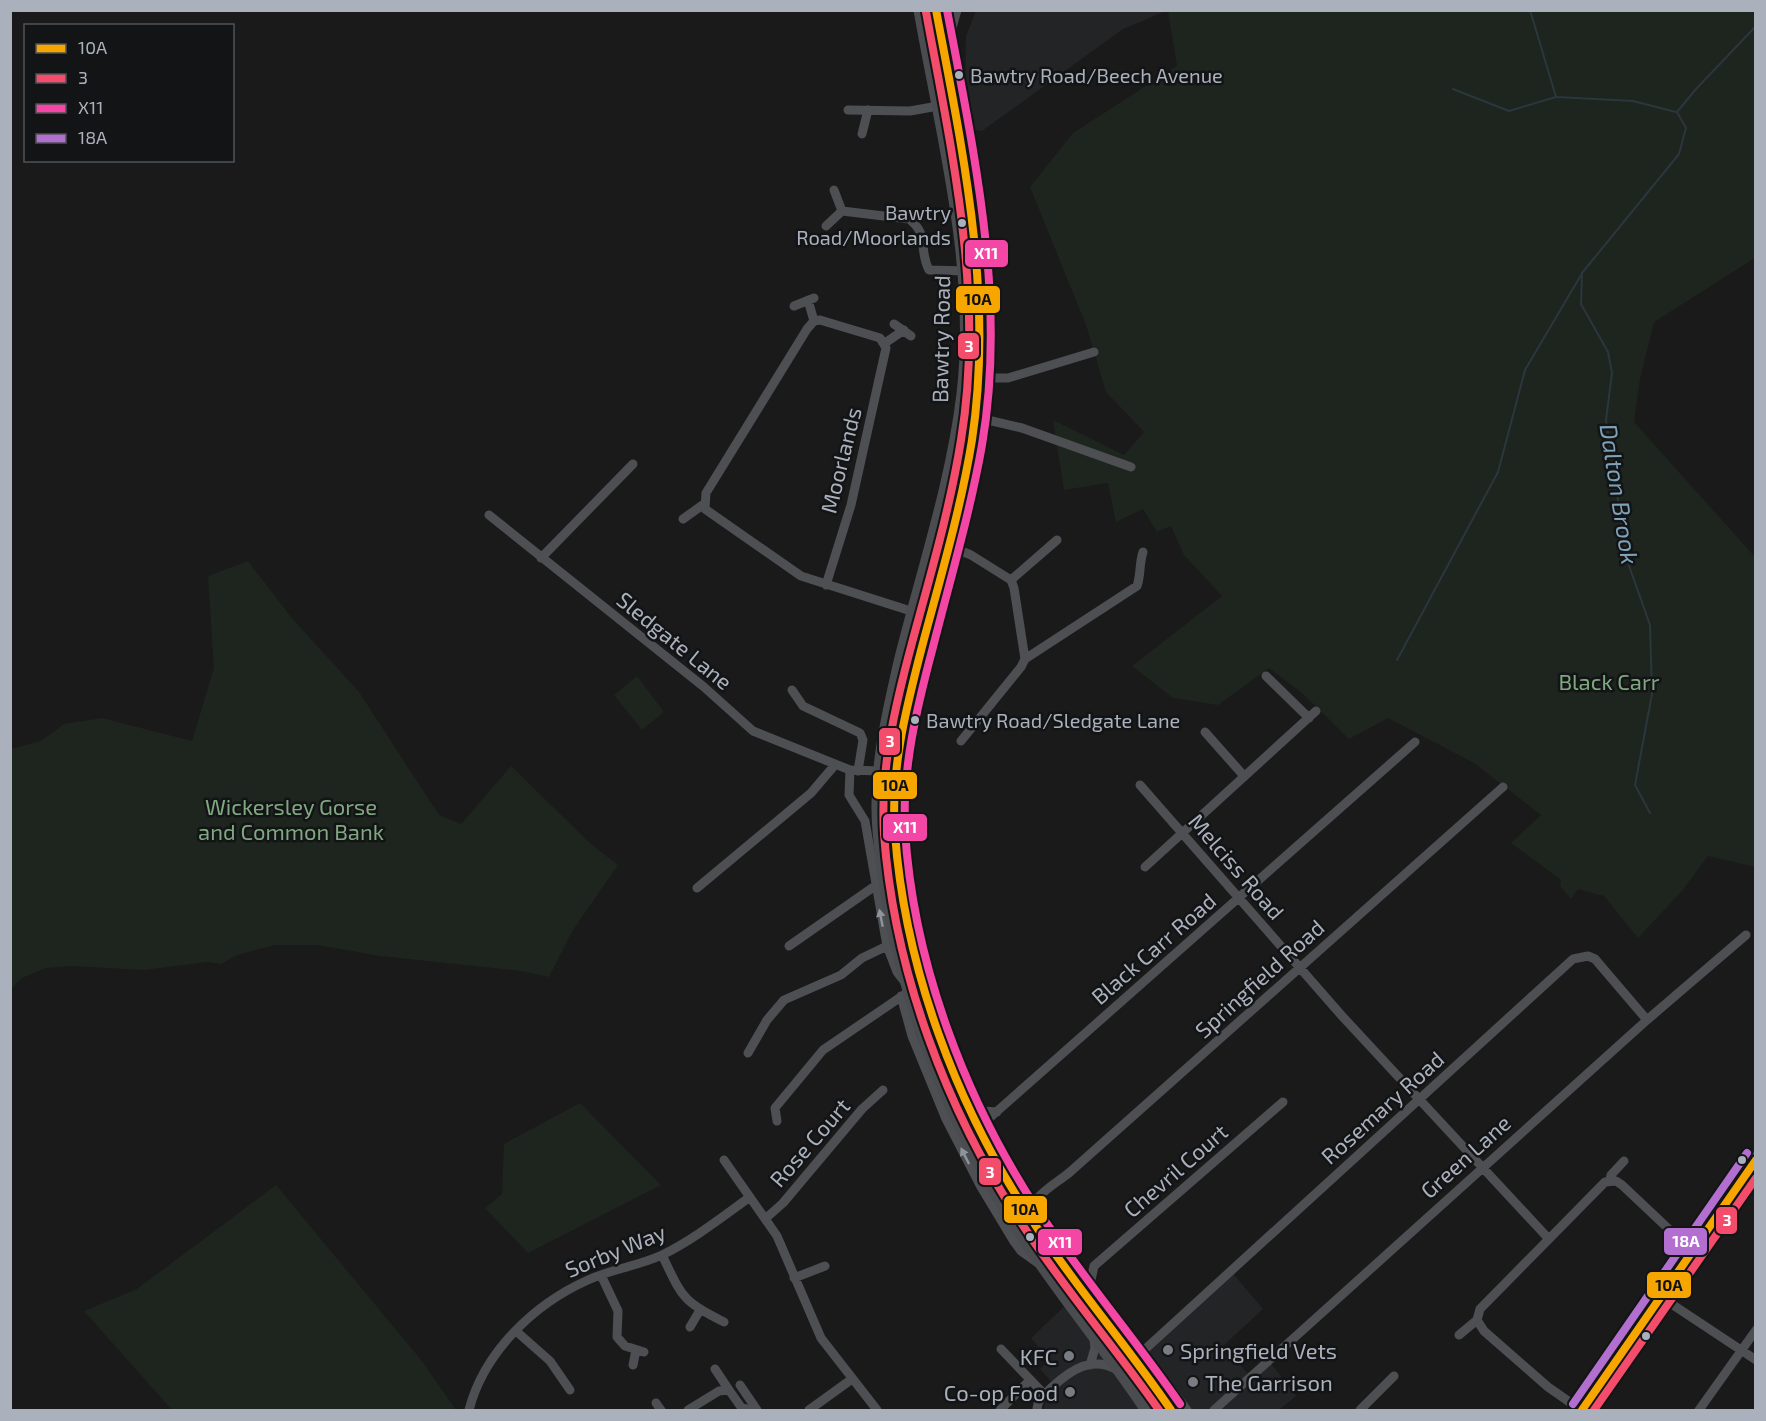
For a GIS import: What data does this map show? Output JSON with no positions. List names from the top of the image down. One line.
{"streets":{"main road":["Bawtry Road"],"street":["Moorlands","Sledgate Lane","Melciss Road","Black Carr Road","Springfield Road","Rosemary Road","Rose Court","Green Lane","Chevril Court","Sorby Way"]},"crossings":[["Bawtry Road","Sledgate Lane"],["Bawtry Road","Black Carr Road"],["Bawtry Road","Springfield Road"],["Melciss Road","Black Carr Road"],["Melciss Road","Springfield Road"],["Melciss Road","Rosemary Road"],["Melciss Road","Green Lane"],["Rosemary Road","Green Lane"],["Rosemary Road","Chevril Court"]],"water":["Dalton Brook"],"parks":["Black Carr","Wickersley Gorse and Common Bank"],"places":["Bawtry Road/Beech Avenue","Bawtry Road/Moorlands","Bawtry Road/Sledgate Lane","Springfield Vets","KFC","The Garrison","Co-op Food"],"lines":["transit line 10A","transit line X11","transit line 3","transit line 18A"],"legend":["10A","3","X11","18A"]}
